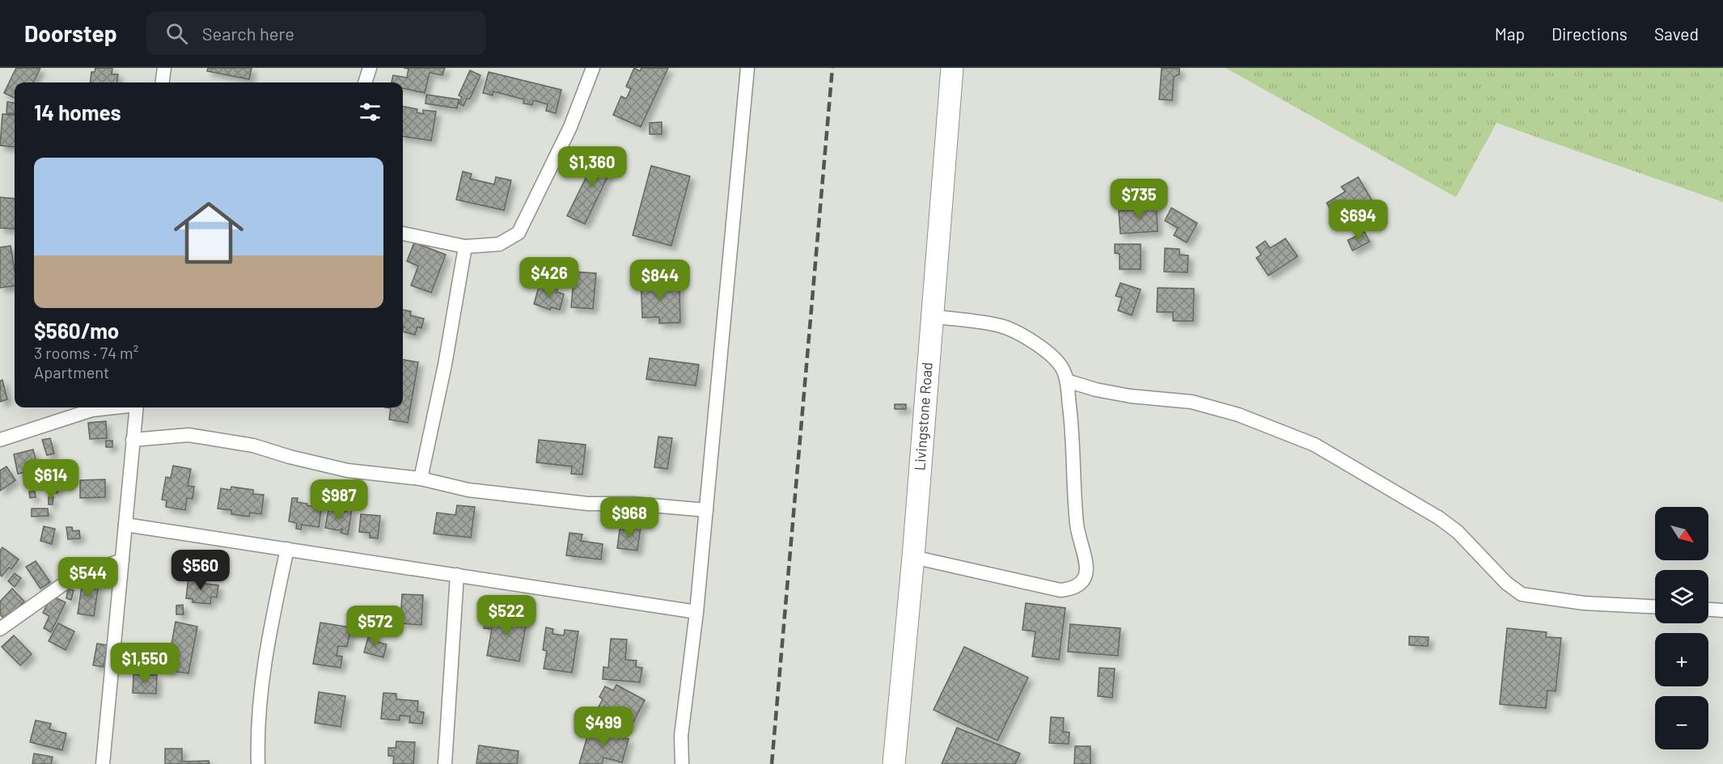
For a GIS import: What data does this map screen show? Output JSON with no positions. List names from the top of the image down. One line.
{"streets":{"highway":["Livingstone Road"]},"north":"bottom right","page":{"header":"Doorstep","search":"Search here","nav":["Map","Directions","Saved"],"heading":"14 homes","list":[{"name":"$560/mo","note":"3 rooms · 74 m² · Apartment"}],"price":["$1,360","$735","$694","$426","$844","$614","$987","$968","$560","$544","$522","$572","$1,550","$499"],"map_buttons":["+","−"]}}
